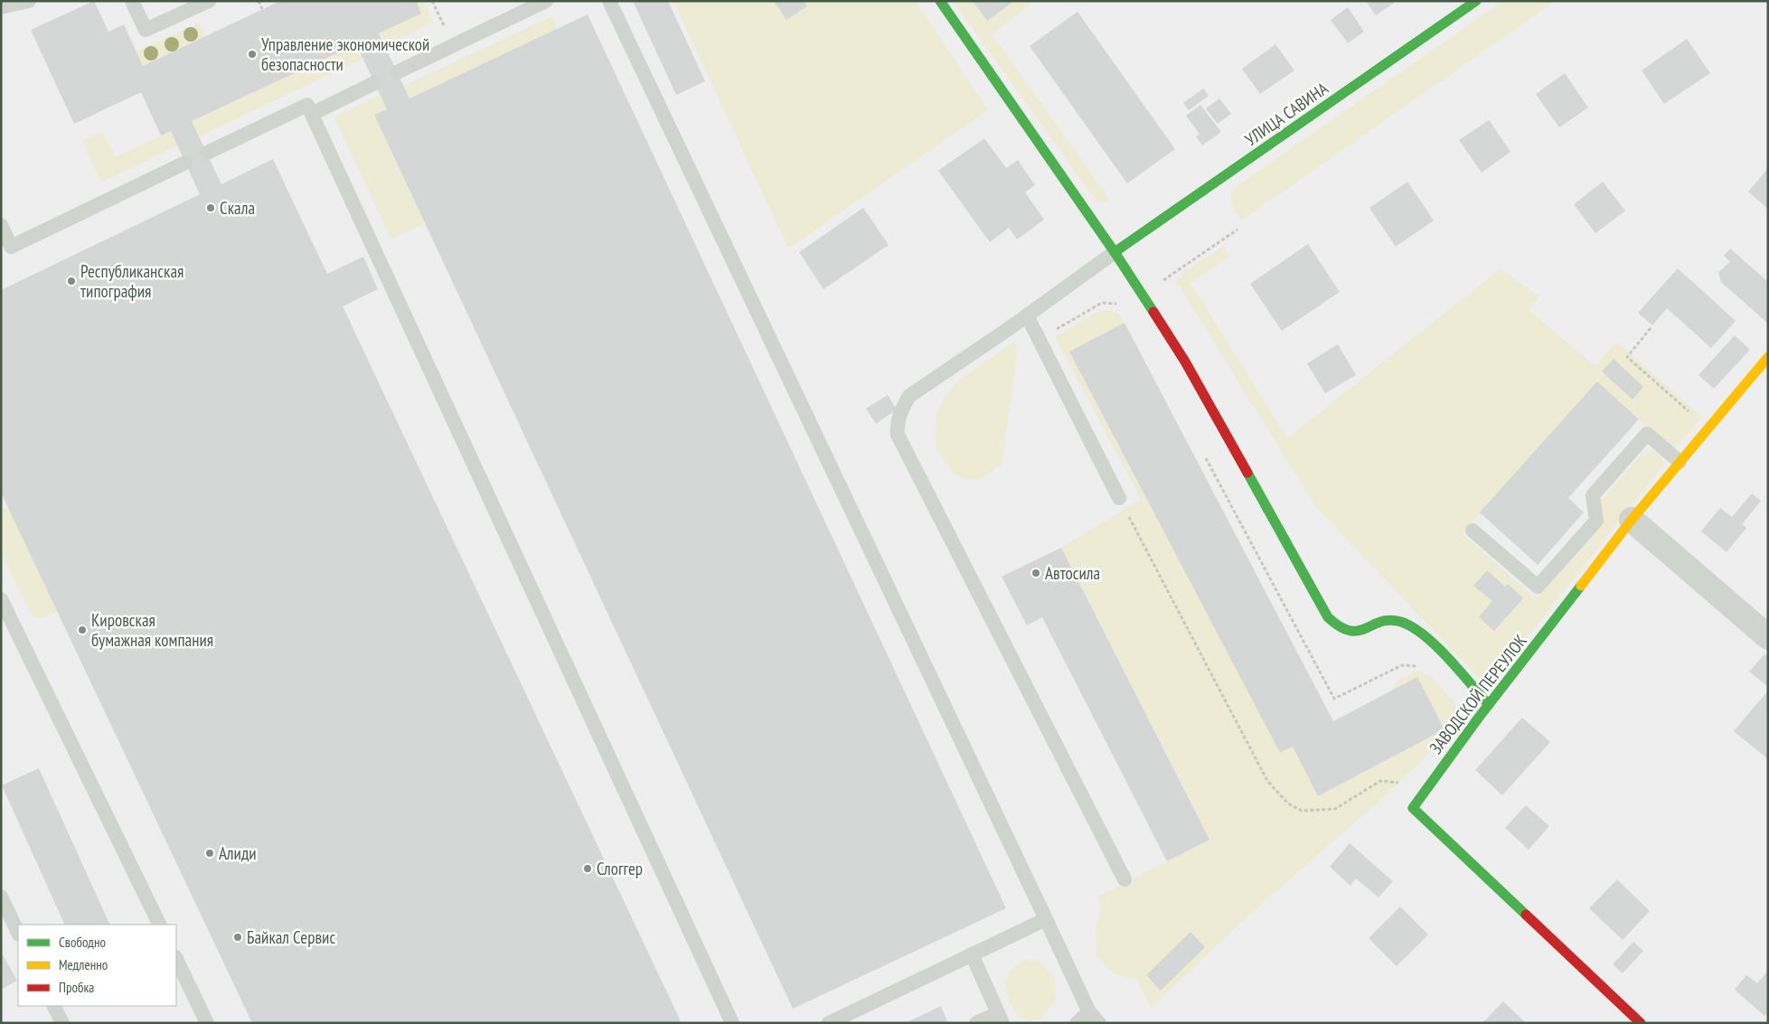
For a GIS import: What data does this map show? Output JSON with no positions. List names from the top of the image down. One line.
{"streets":{"street":["УЛИЦА САВИНА","ЗАВОДСКОЙ ПЕРЕУЛОК"]},"places":["Управление экономической безопасности","Скала","Республиканская типография","Автосила","Кировская бумажная компания","Алиди","Слоггер","Байкал Сервис"],"legend":["Свободно","Медленно","Пробка"]}
